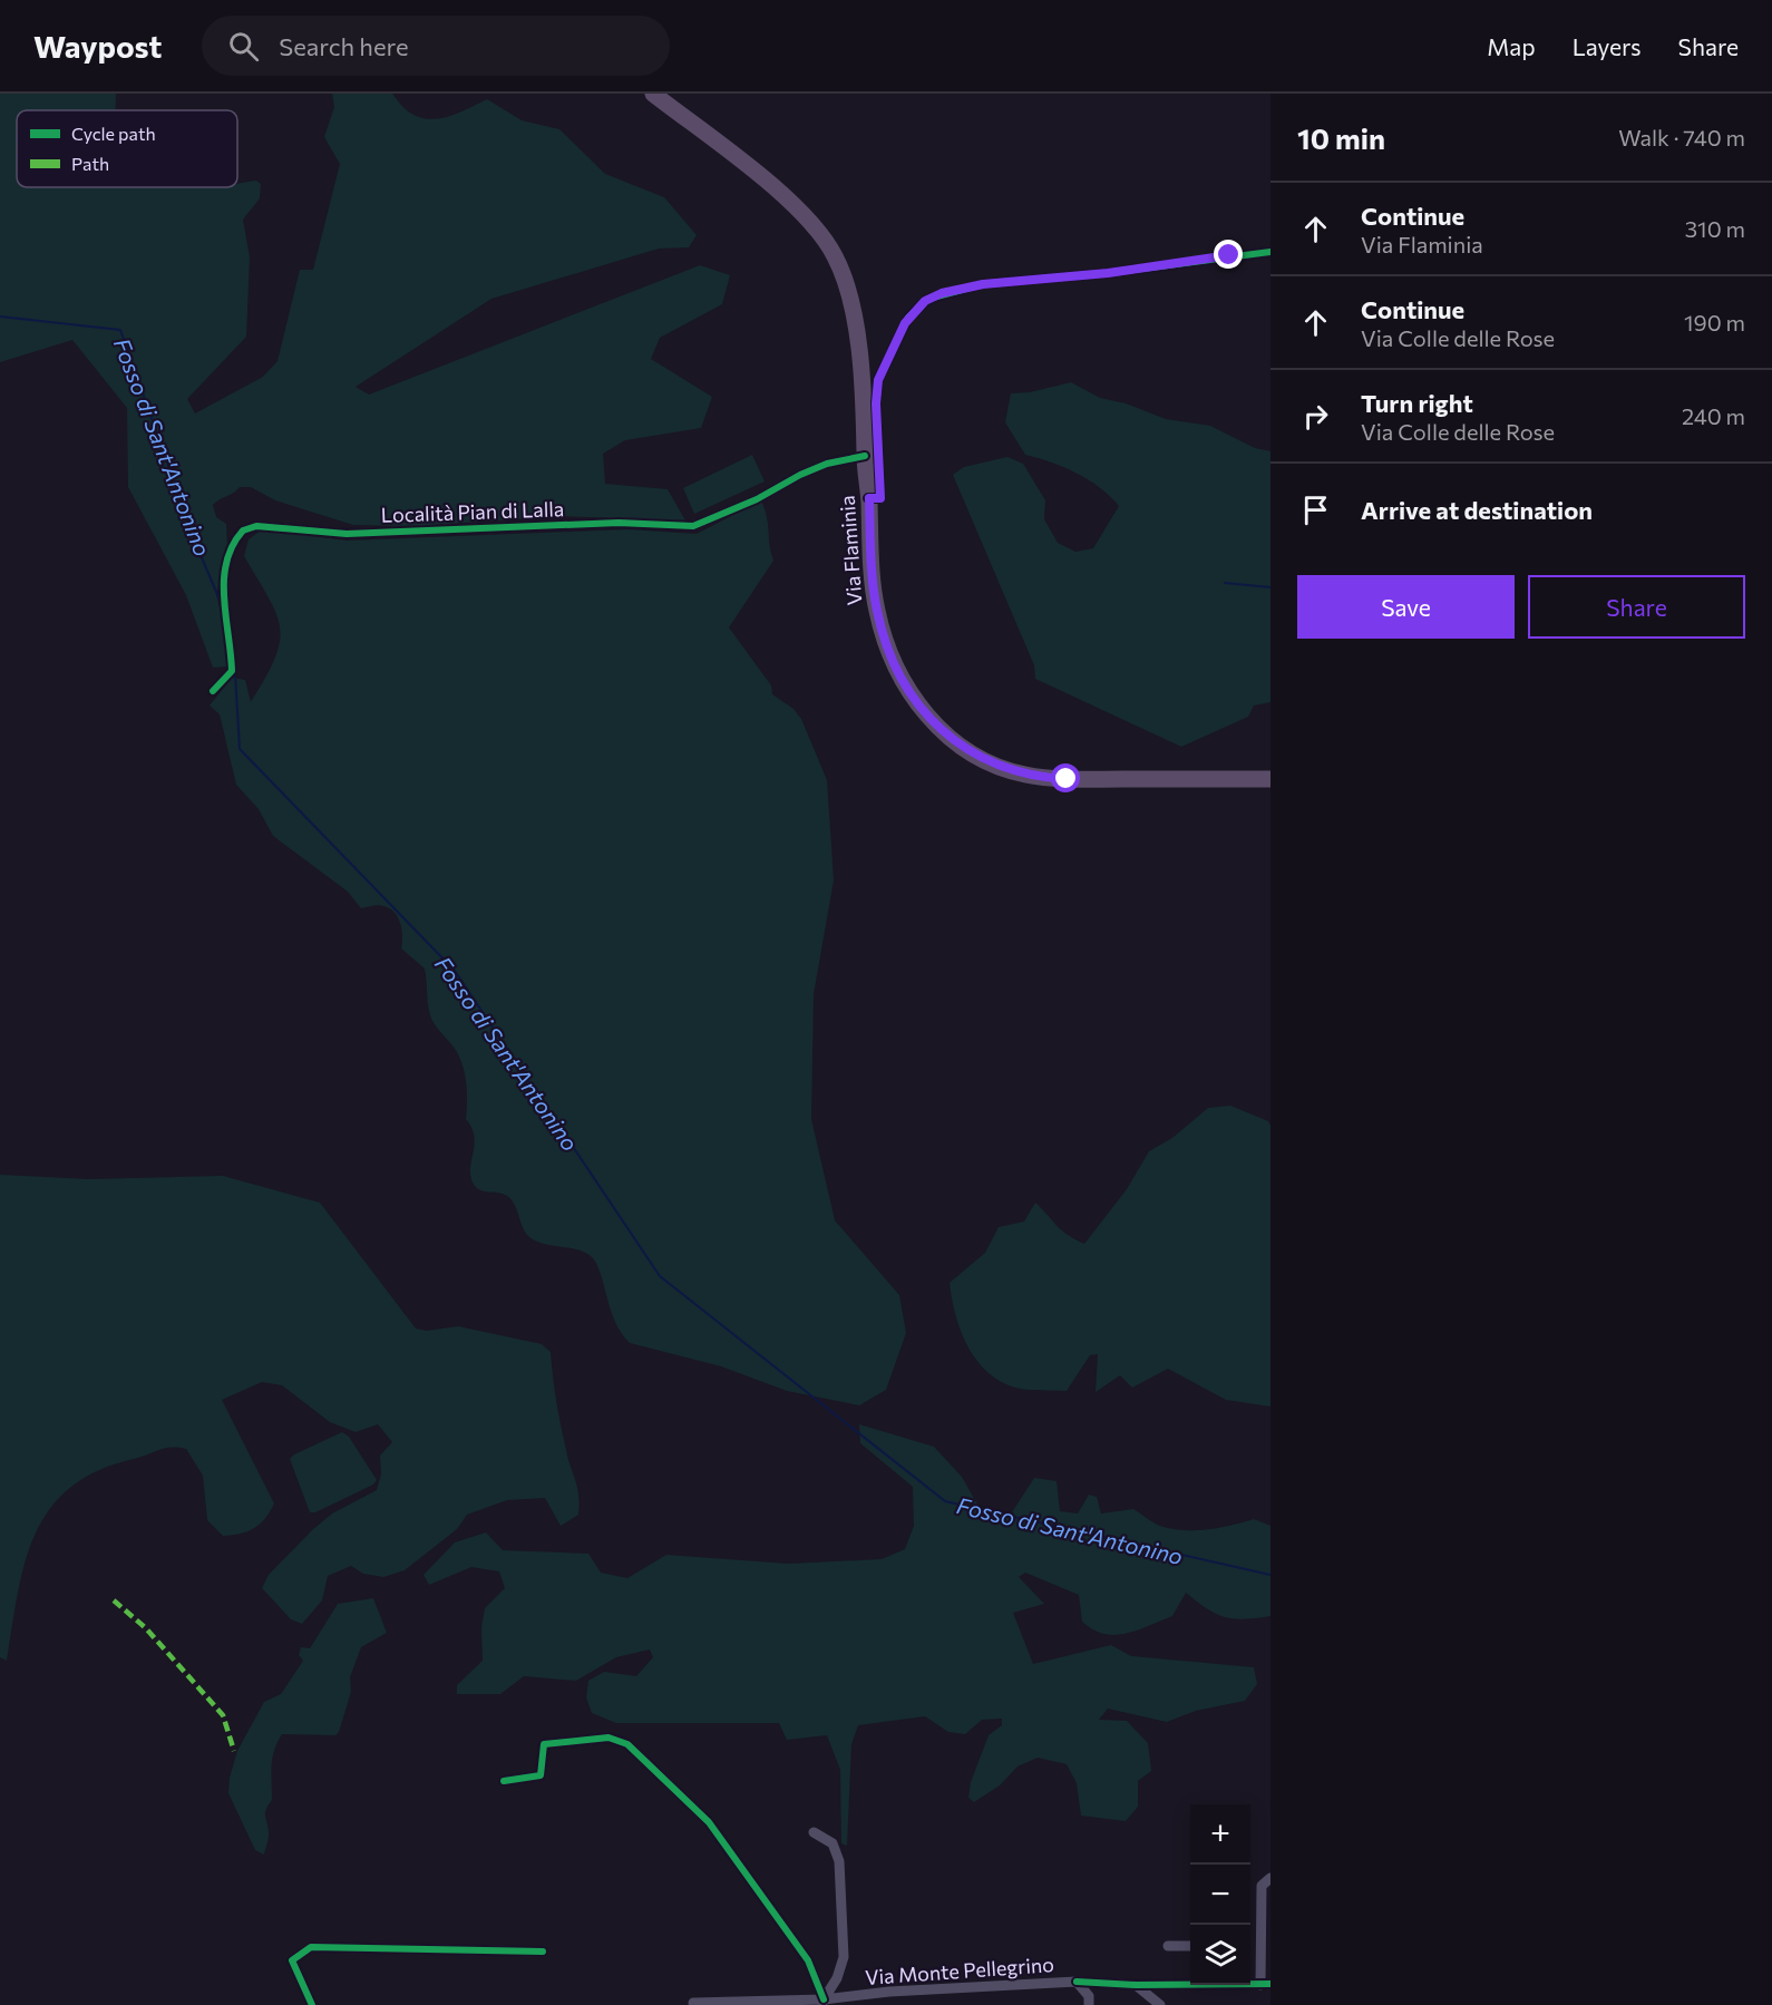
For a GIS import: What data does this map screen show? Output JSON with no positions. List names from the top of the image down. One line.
{"streets":{"main road":["Via Flaminia"],"street":["Località Pian di Lalla","Via Monte Pellegrino"]},"crossings":[["Località Pian di Lalla","Via Flaminia"]],"water":["Fosso di Sant'Antonino"],"legend":["Cycle path","Path"],"page":{"header":"Waypost","search":"Search here","nav":["Map","Layers","Share"],"heading":["10 min","Walk · 740 m"],"list":[["Continue","Via Flaminia","310 m"],["Continue","Via Colle delle Rose","190 m"],["Turn right","Via Colle delle Rose","240 m"],"Arrive at destination"],"buttons":["Save","Share"],"map_buttons":["+","−"]}}
